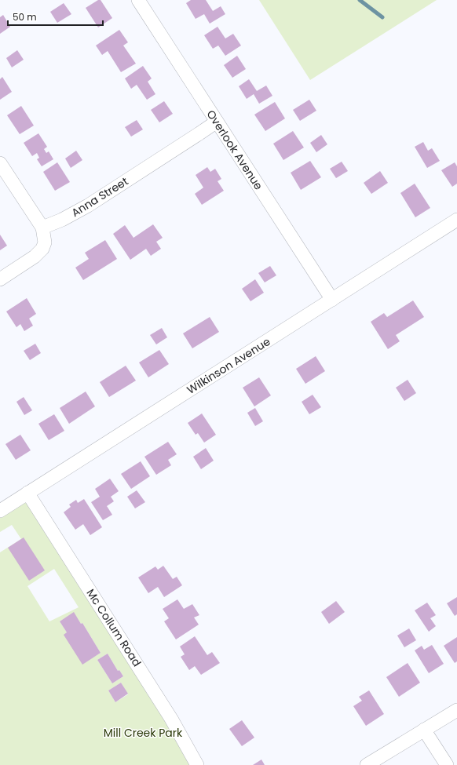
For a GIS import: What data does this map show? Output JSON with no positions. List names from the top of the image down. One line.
{"streets":{"street":["Overlook Avenue","Anna Street","Wilkinson Avenue","Mc Collum Road"]},"crossings":[["Overlook Avenue","Anna Street"],["Overlook Avenue","Wilkinson Avenue"],["Wilkinson Avenue","Mc Collum Road"]],"parks":["Mill Creek Park"],"scale_bar":"50 m"}
